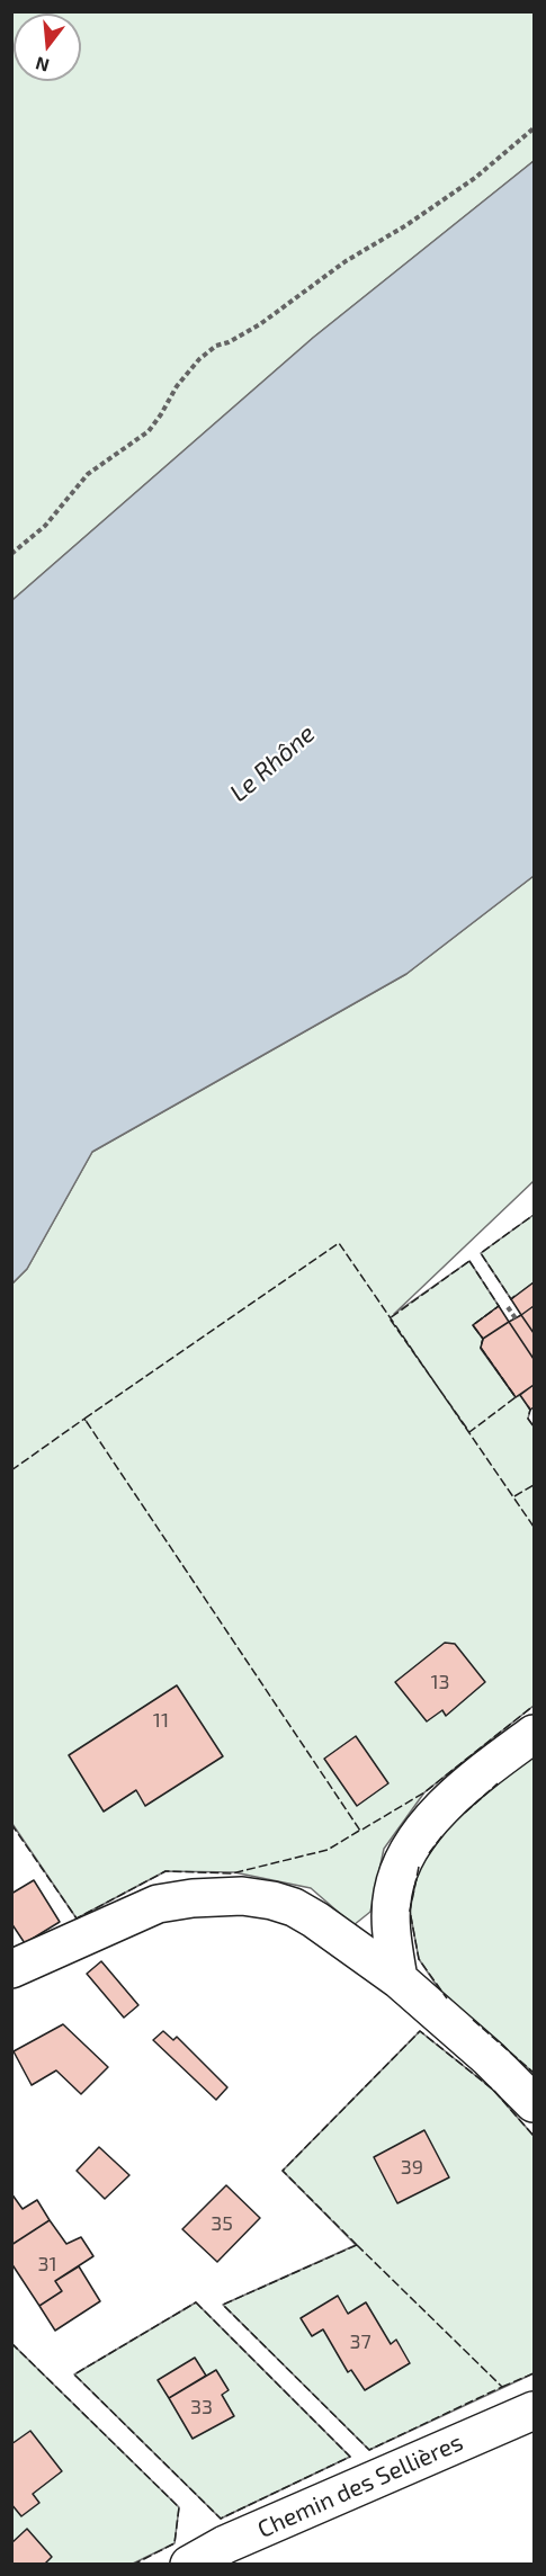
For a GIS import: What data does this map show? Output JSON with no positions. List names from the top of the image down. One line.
{"streets":{"street":["Chemin des Sellières"]},"water":["Le Rhône"],"house_numbers":["13","11","39","35","31","37","33"],"north":"bottom"}
